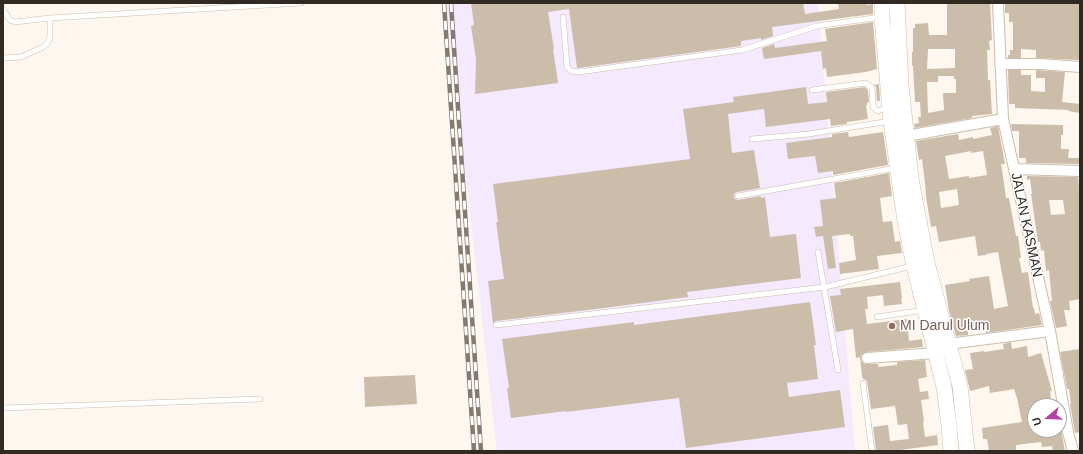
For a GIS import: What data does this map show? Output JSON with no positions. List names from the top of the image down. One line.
{"streets":{"street":["JALAN KASMAN"]},"places":["MI Darul Ulum"],"north":"left"}
